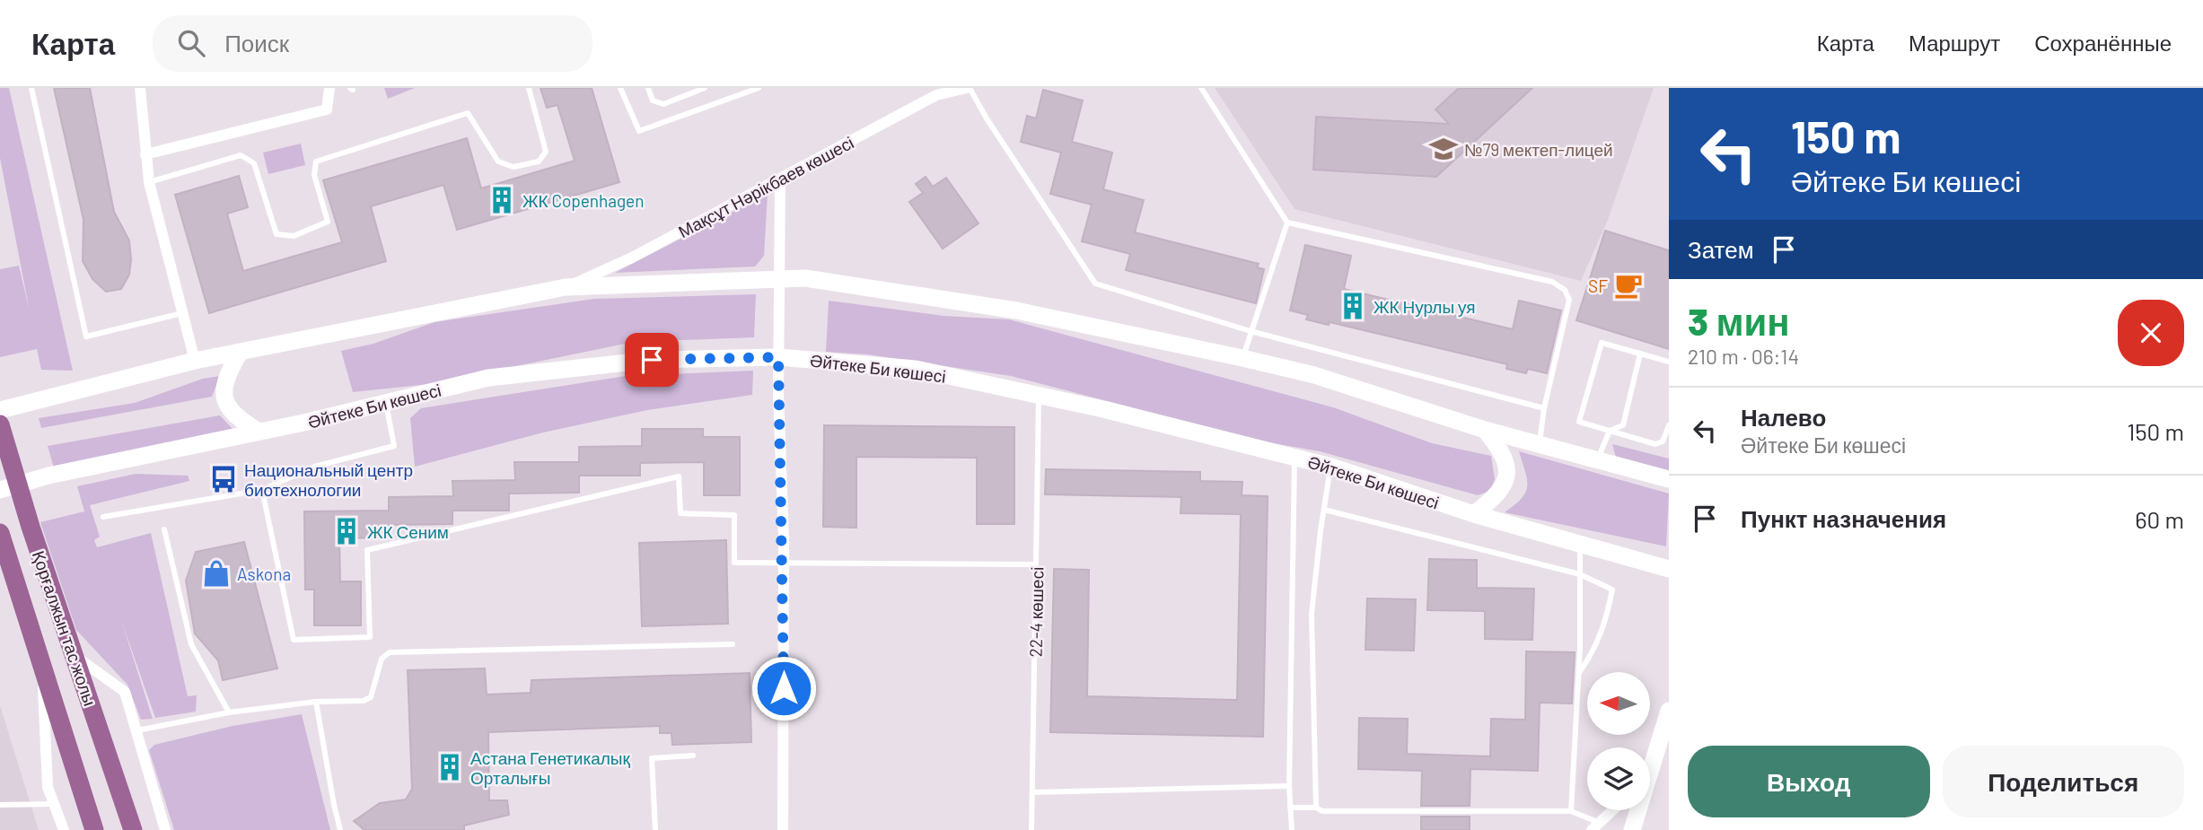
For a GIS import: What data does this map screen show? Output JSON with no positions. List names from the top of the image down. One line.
{"streets":{"main road":["Қорғалжын тас жолы"],"street":["Мақсұт Нәрікбаев көшесі","Әйтеке Би көшесі"],"lane":["22-4 көшесі"]},"crossings":[["Әйтеке Би көшесі","22-4 көшесі"],["Әйтеке Би көшесі","Қорғалжын тас жолы"]],"places":{"school or university":["№79 мектеп-лицей"],"building":["ЖК Copenhagen","ЖК Нурлы уя","ЖК Сеним","Астана Генетикалық Орталығы"],"cafe":["SF"],"bus stop":["Национальный центр биотехнологии"],"shop":["Askona"]},"north":"left","page":{"header":"Карта","search":"Поиск","nav":["Карта","Маршрут","Сохранённые"],"turn":["150 m","Әйтеке Би көшесі"],"then":"Затем","heading":["3 мин","210 m · 06:14"],"list":[{"name":"Налево","note":"Әйтеке Би көшесі","value":"150 m"},{"name":"Пункт назначения","value":"60 m"}],"buttons":["Выход","Поделиться"]}}
